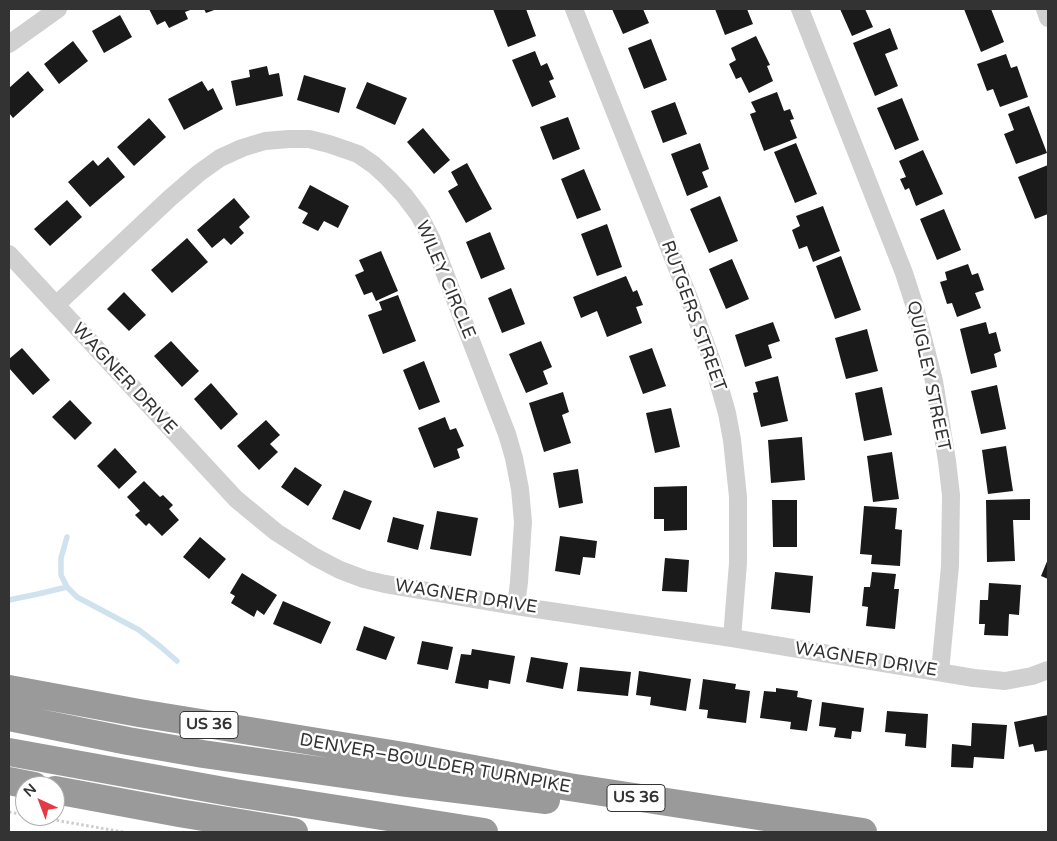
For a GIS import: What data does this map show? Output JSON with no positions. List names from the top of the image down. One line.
{"streets":{"highway":["US 36","DENVER–BOULDER TURNPIKE"],"street":["WILEY CIRCLE","RUTGERS STREET","QUIGLEY STREET","WAGNER DRIVE"]},"crossings":[["WILEY CIRCLE","WAGNER DRIVE"],["RUTGERS STREET","WAGNER DRIVE"],["QUIGLEY STREET","WAGNER DRIVE"]],"north":"top left"}
